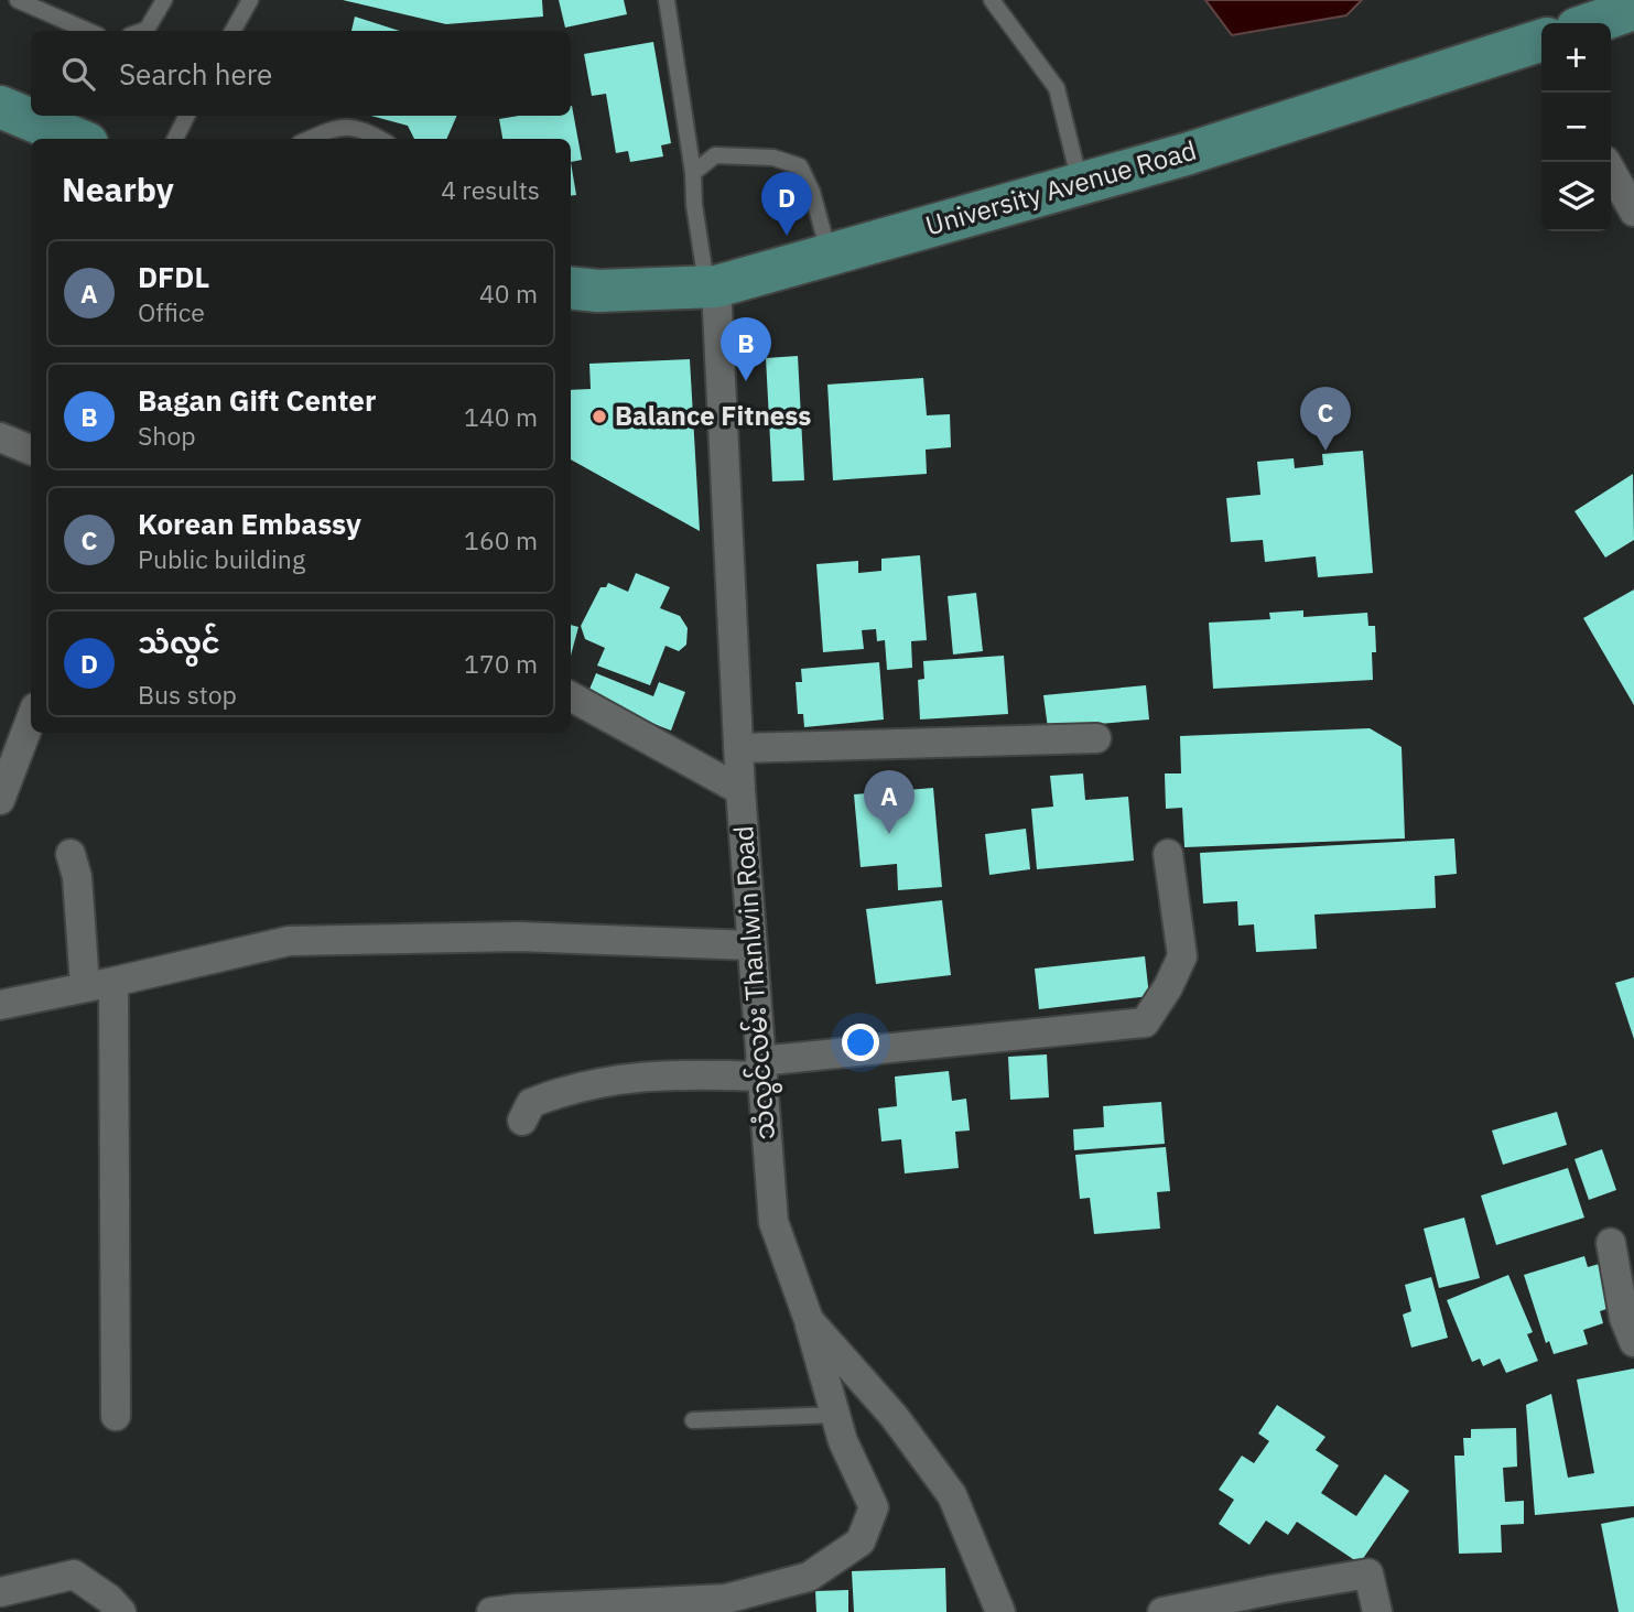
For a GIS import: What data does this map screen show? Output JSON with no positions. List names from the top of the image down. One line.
{"streets":{"main road":["University Avenue Road"],"street":["သံလွင်လမ်း Thanlwin Road"]},"crossings":[["University Avenue Road","သံလွင်လမ်း Thanlwin Road"]],"places":["Balance Fitness"],"page":{"map_buttons":["+","−"],"search":"Search here","heading":["Nearby","4 results"],"pins":["D","B","C","A"],"list":[{"mark":"A","name":"DFDL","note":"Office","value":"40 m"},{"mark":"B","name":"Bagan Gift Center","note":"Shop","value":"140 m"},{"mark":"C","name":"Korean Embassy","note":"Public building","value":"160 m"},{"mark":"D","name":"သံလွင်","note":"Bus stop","value":"170 m"}]}}
